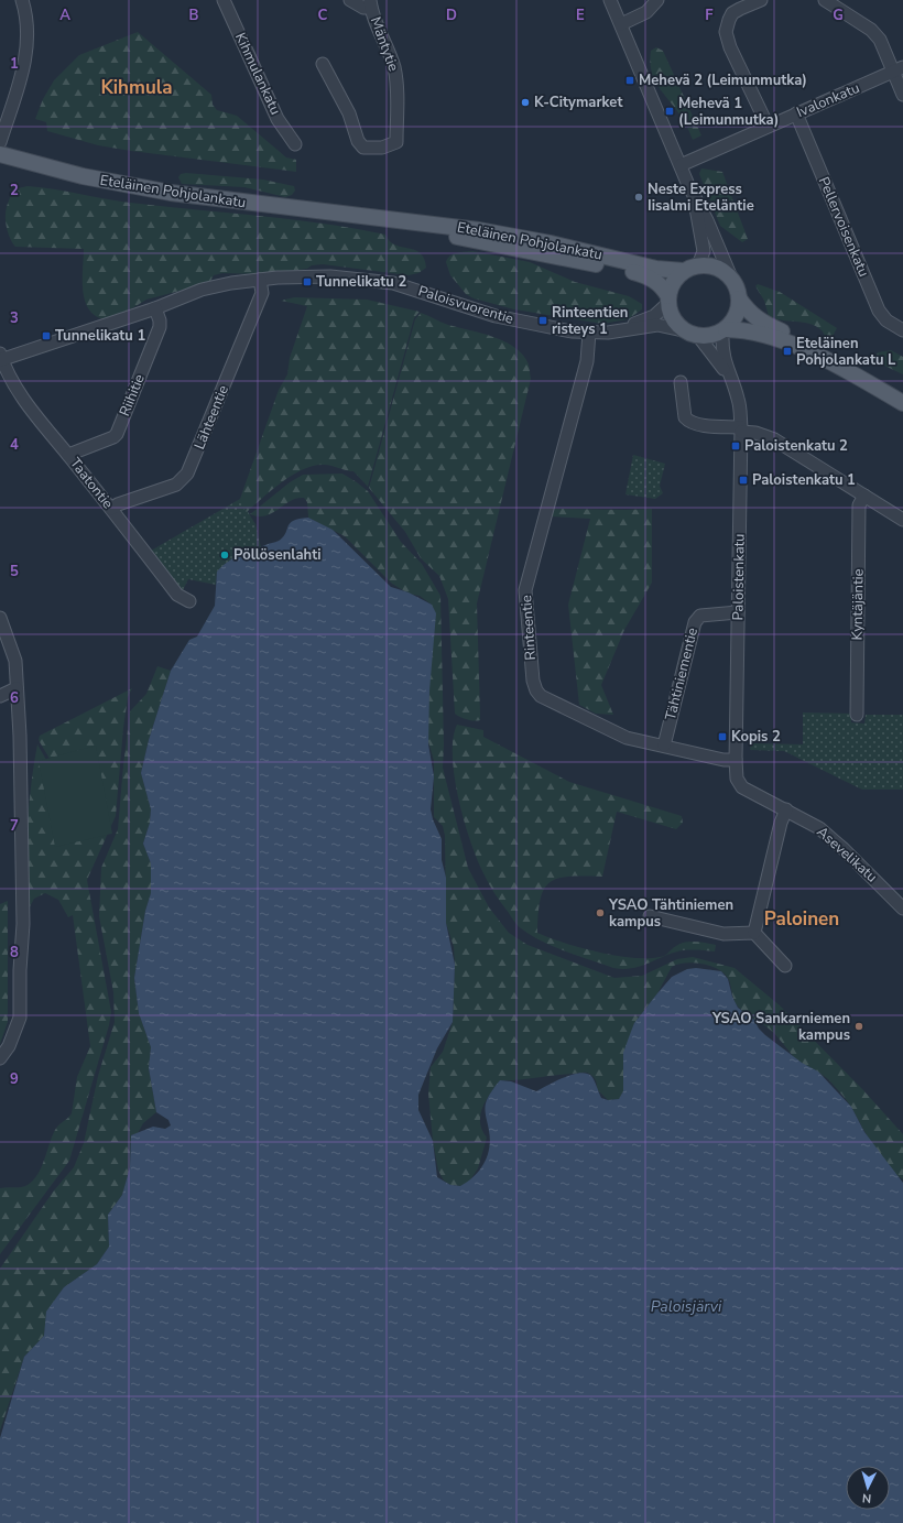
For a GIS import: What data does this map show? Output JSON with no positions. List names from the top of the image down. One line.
{"streets":{"main road":["Eteläinen Pohjolankatu"],"street":["Mäntytie","Kihmulankatu","Ivalonkatu","Pellervoisenkatu","Paloisvuorentie","Riihitie","Lähteentie","Taatontie","Paloistenkatu","Kyntäjäntie","Rinteentie","Tähtiniementie","Asevelikatu"]},"crossings":[["Ivalonkatu","Pellervoisenkatu"],["Eteläinen Pohjolankatu","Paloisvuorentie"],["Eteläinen Pohjolankatu","Paloistenkatu"],["Paloisvuorentie","Riihitie"],["Paloisvuorentie","Lähteentie"],["Paloisvuorentie","Taatontie"],["Paloisvuorentie","Paloistenkatu"],["Paloisvuorentie","Rinteentie"],["Riihitie","Taatontie"],["Lähteentie","Taatontie"],["Paloistenkatu","Rinteentie"],["Paloistenkatu","Tähtiniementie"],["Paloistenkatu","Asevelikatu"],["Rinteentie","Tähtiniementie"]],"districts":["Kihmula","Paloinen"],"water":["Paloisjärvi"],"places":{"transit":["Mehevä 2 (Leimunmutka)","Mehevä 1 (Leimunmutka)","Tunnelikatu 2","Rinteentien risteys 1","Tunnelikatu 1","Eteläinen Pohjolankatu L","Paloistenkatu 2","Paloistenkatu 1","Kopis 2"],"other":["K-Citymarket","Neste Express Iisalmi Eteläntie","Pöllösenlahti","YSAO Tähtiniemen kampus","YSAO Sankarniemen kampus"]},"north":"bottom","grid":{"columns":["A","B","C","D","E","F","G"],"rows":["1","2","3","4","5","6","7","8","9"]}}
